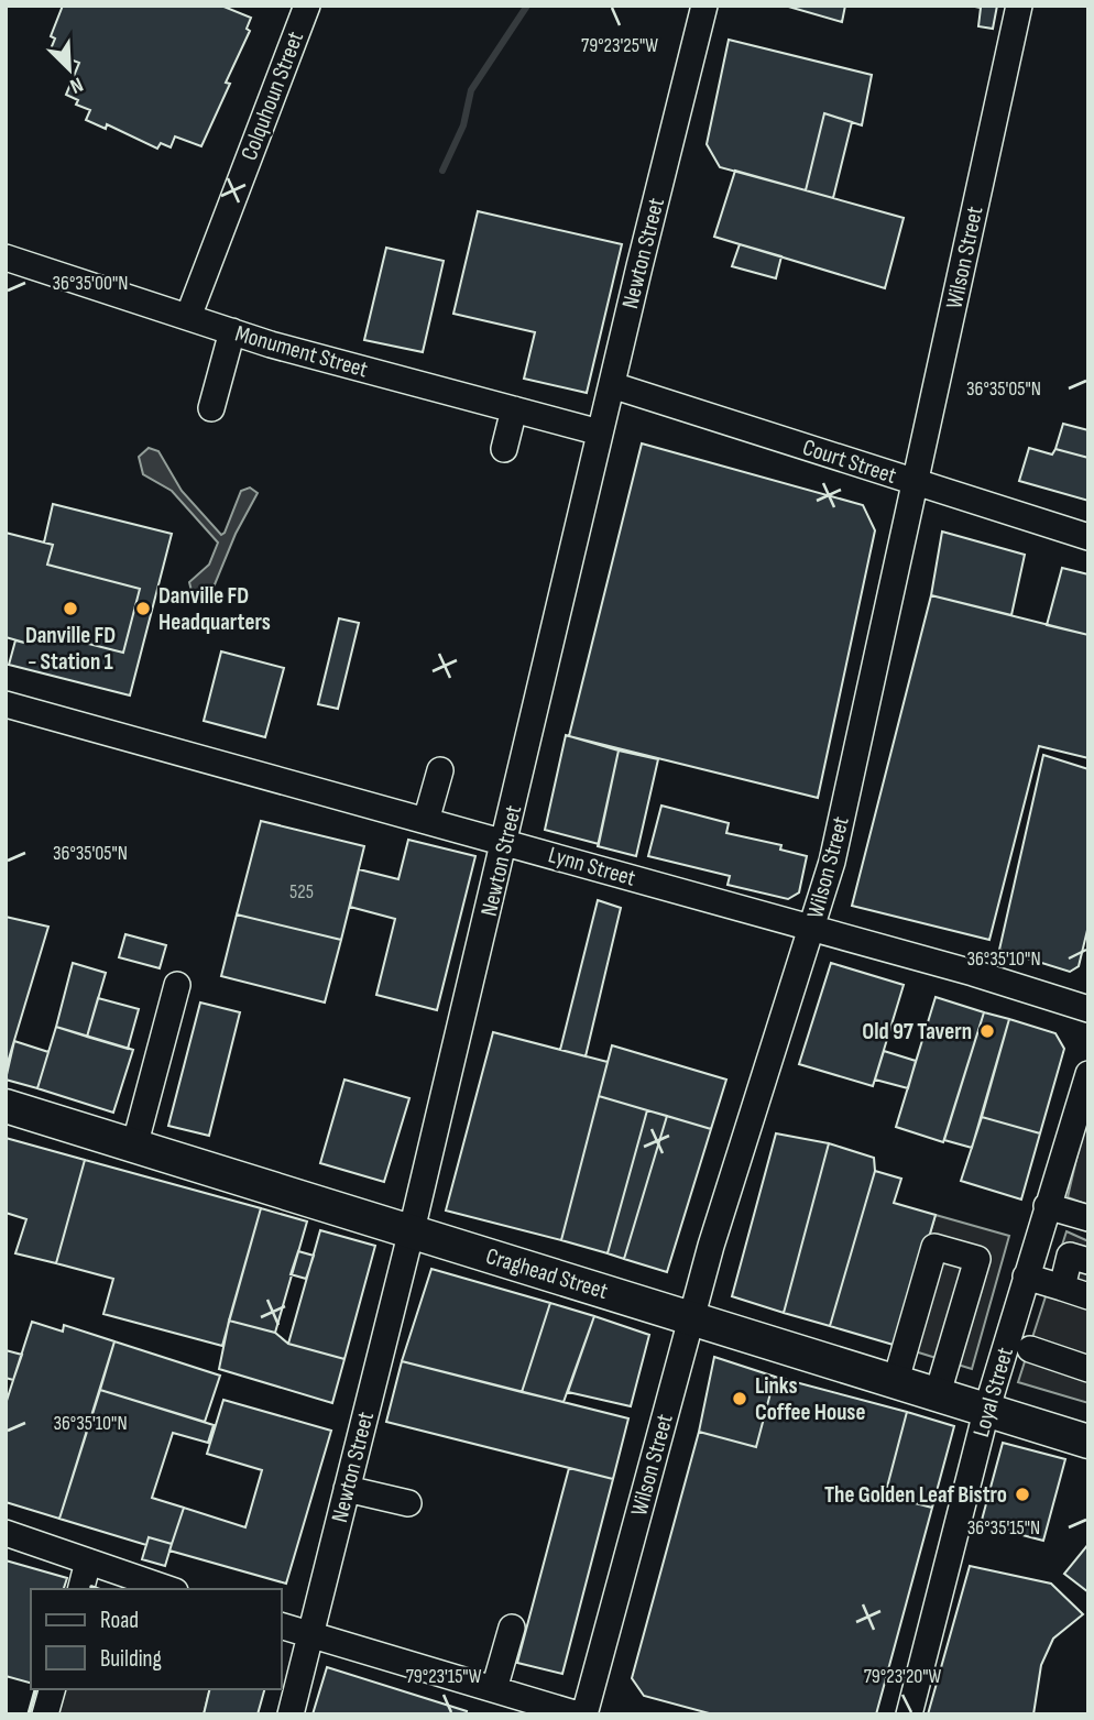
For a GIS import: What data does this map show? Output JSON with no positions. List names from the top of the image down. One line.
{"streets":{"main road":["Craghead Street"],"street":["Colquhoun Street","Newton Street","Wilson Street","Monument Street","Court Street","Lynn Street","Loyal Street"]},"crossings":[["Colquhoun Street","Monument Street"],["Newton Street","Monument Street"],["Newton Street","Court Street"],["Newton Street","Lynn Street"],["Newton Street","Craghead Street"],["Wilson Street","Court Street"],["Wilson Street","Lynn Street"],["Wilson Street","Craghead Street"],["Craghead Street","Loyal Street"]],"places":["Danville FD - Station 1","Danville FD Headquarters","Old 97 Tavern","Links Coffee House","The Golden Leaf Bistro"],"house_numbers":["525"],"legend":["Road","Building"],"north":"bottom right","coordinates":["79°23'25\"W","36°35'00\"N","36°35'05\"N","36°35'10\"N","36°35'15\"N","79°23'15\"W","79°23'20\"W"]}
